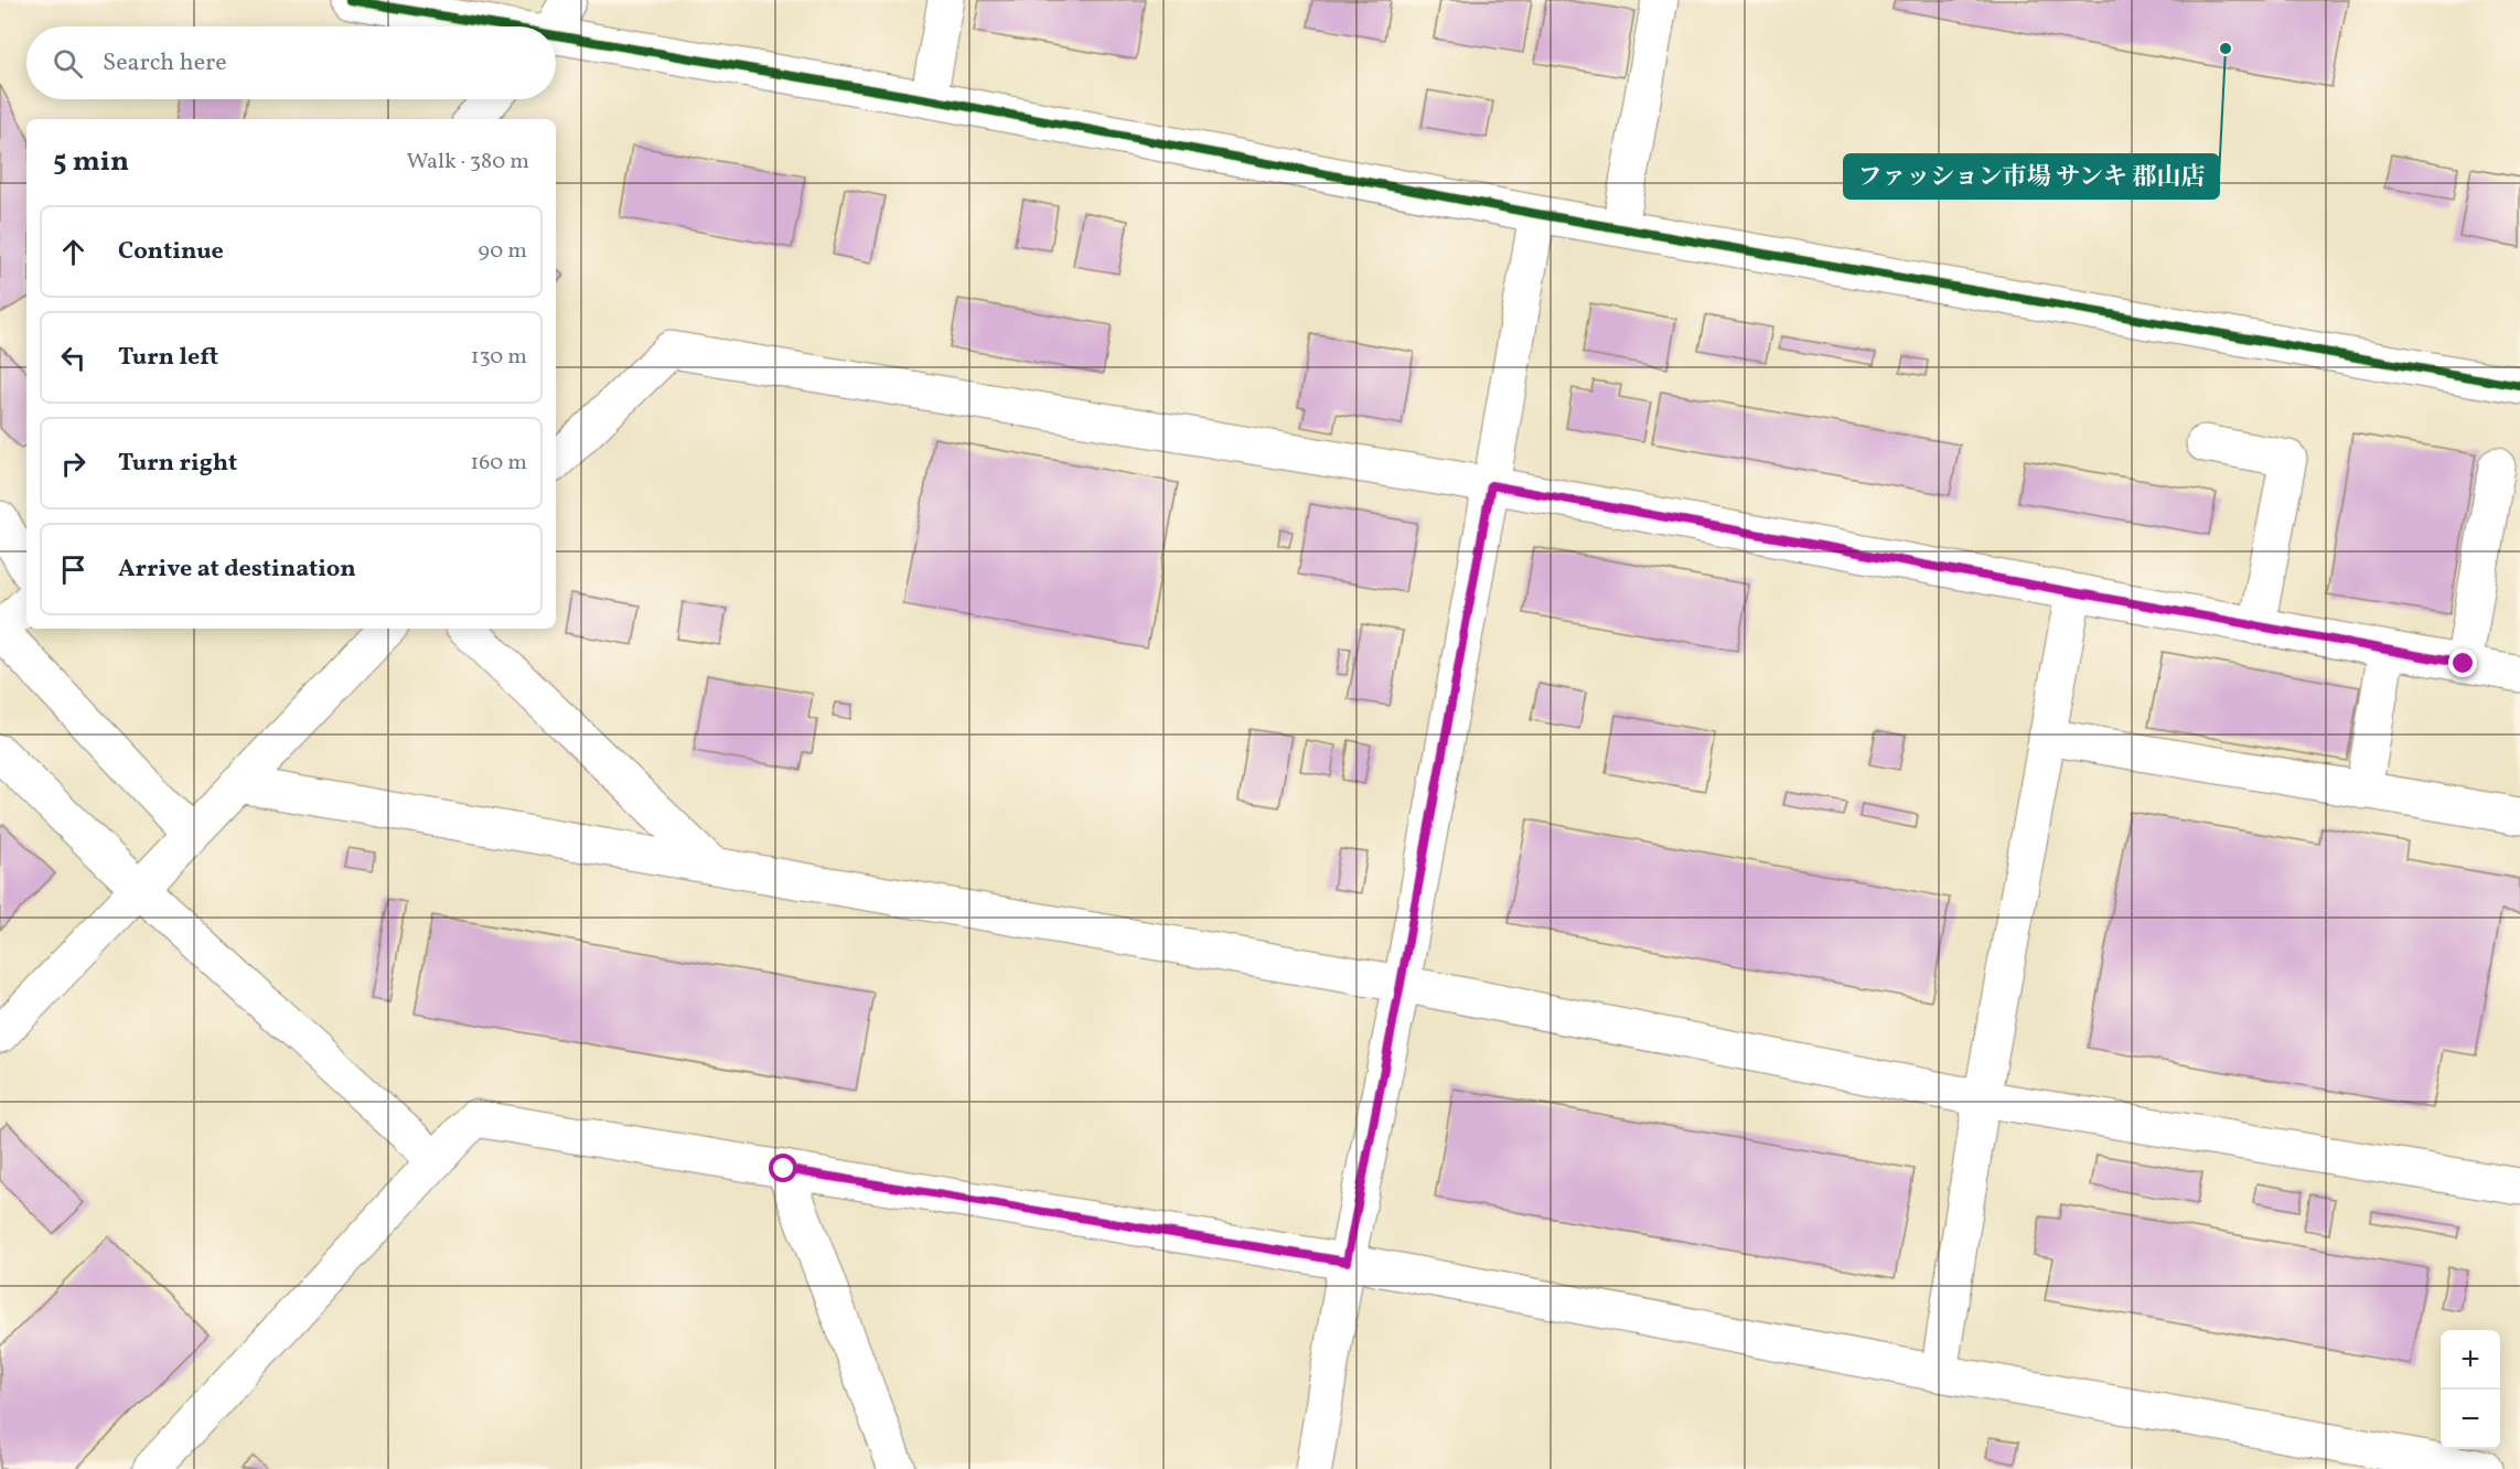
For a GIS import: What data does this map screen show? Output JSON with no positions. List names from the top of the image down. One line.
{"places":["ファッション市場 サンキ 郡山店"],"page":{"search":"Search here","heading":["5 min","Walk · 380 m"],"list":[["Continue","90 m"],["Turn left","130 m"],["Turn right","160 m"],"Arrive at destination"],"map_buttons":["+","−"]}}
